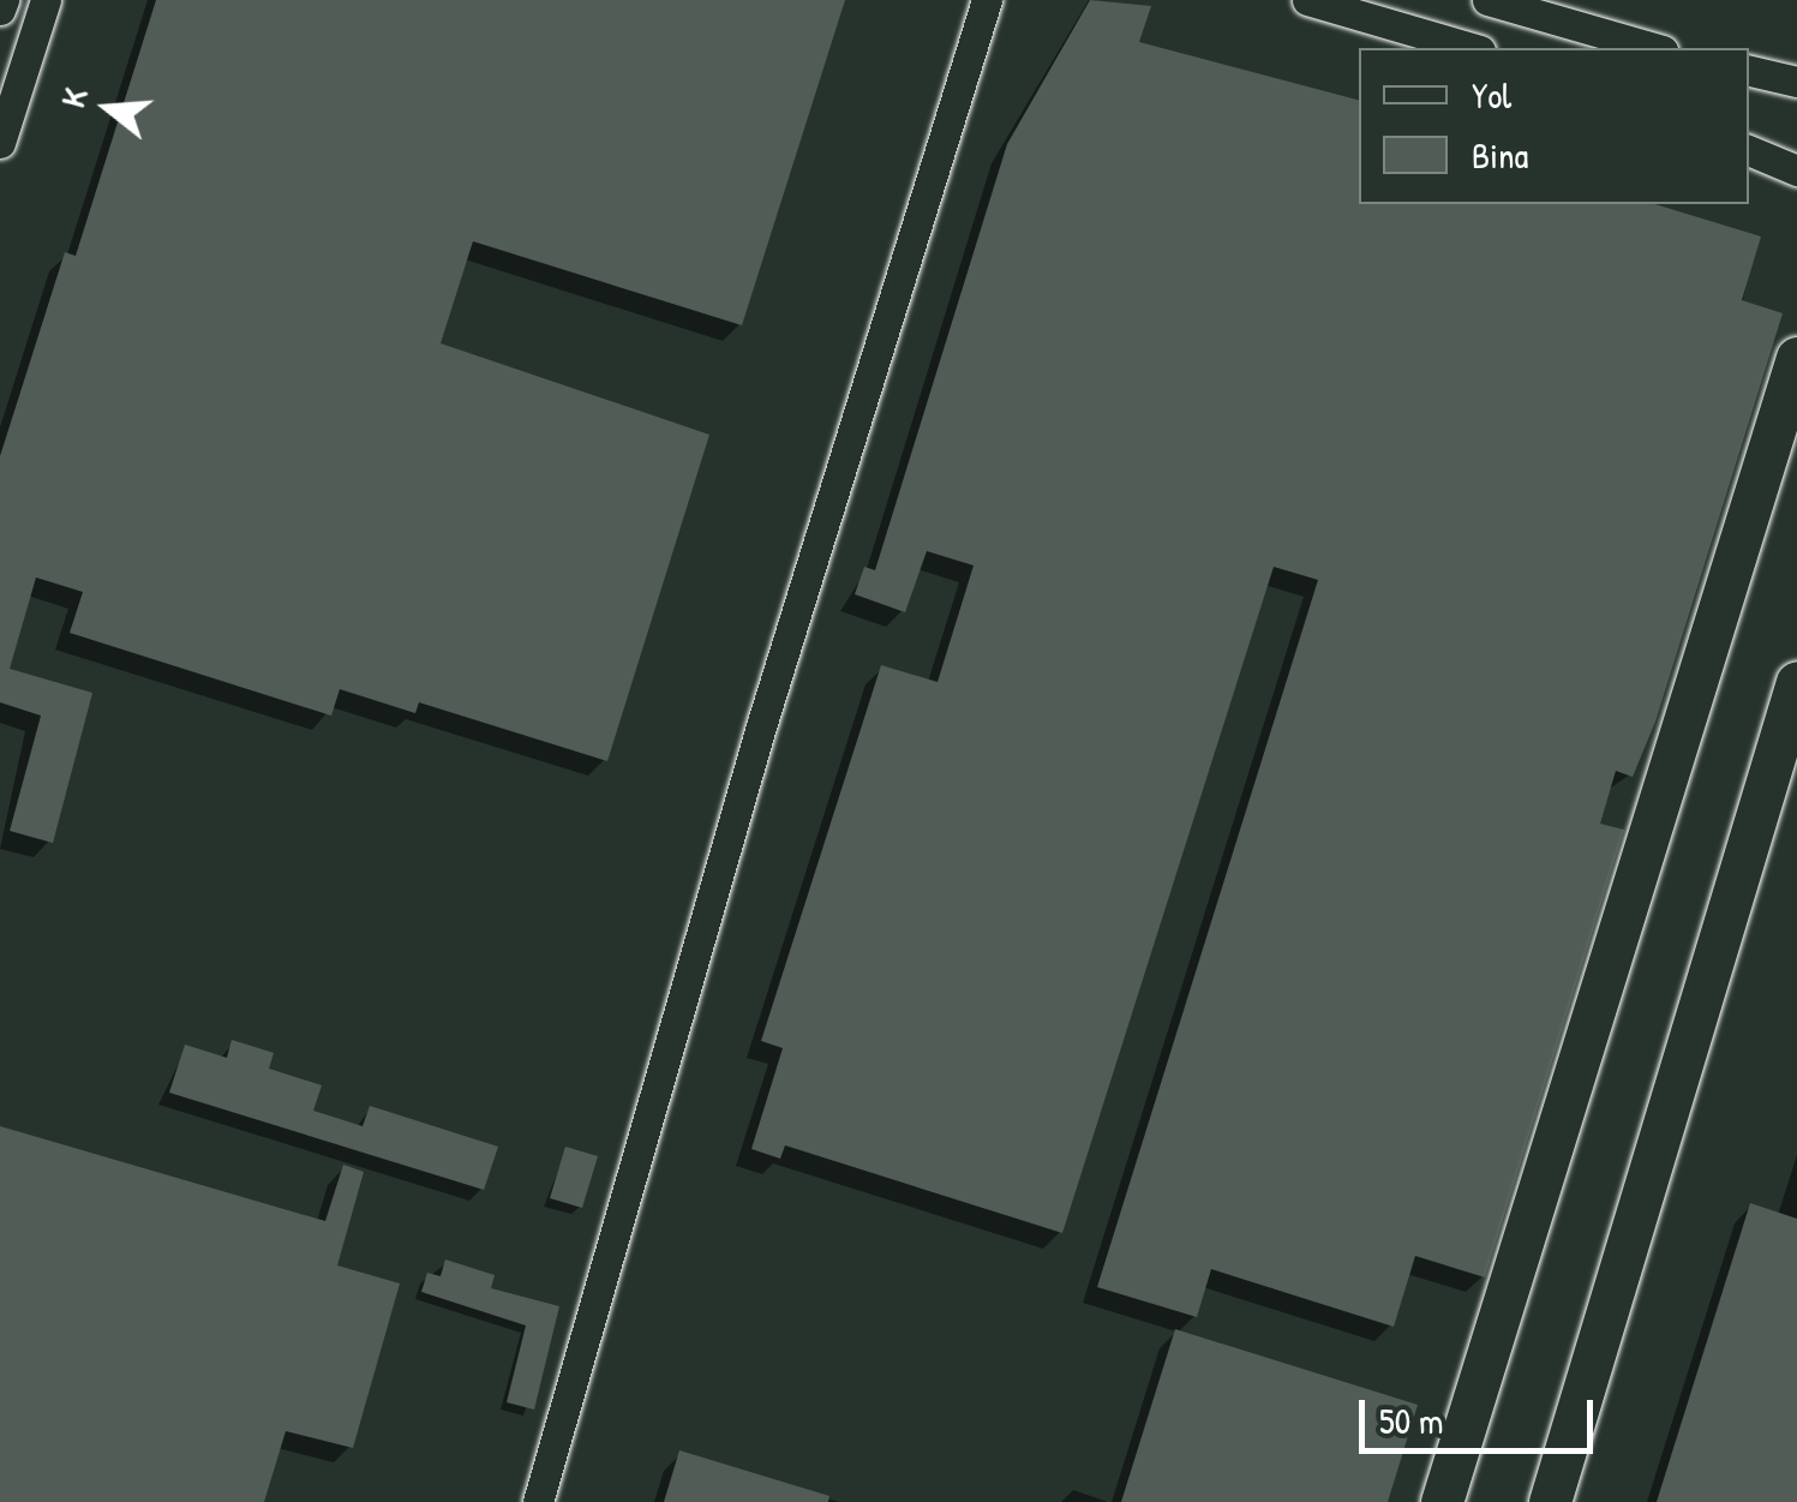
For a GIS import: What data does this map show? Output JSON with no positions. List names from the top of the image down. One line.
{"legend":["Yol","Bina"],"scale_bar":"50 m","north":"left"}
